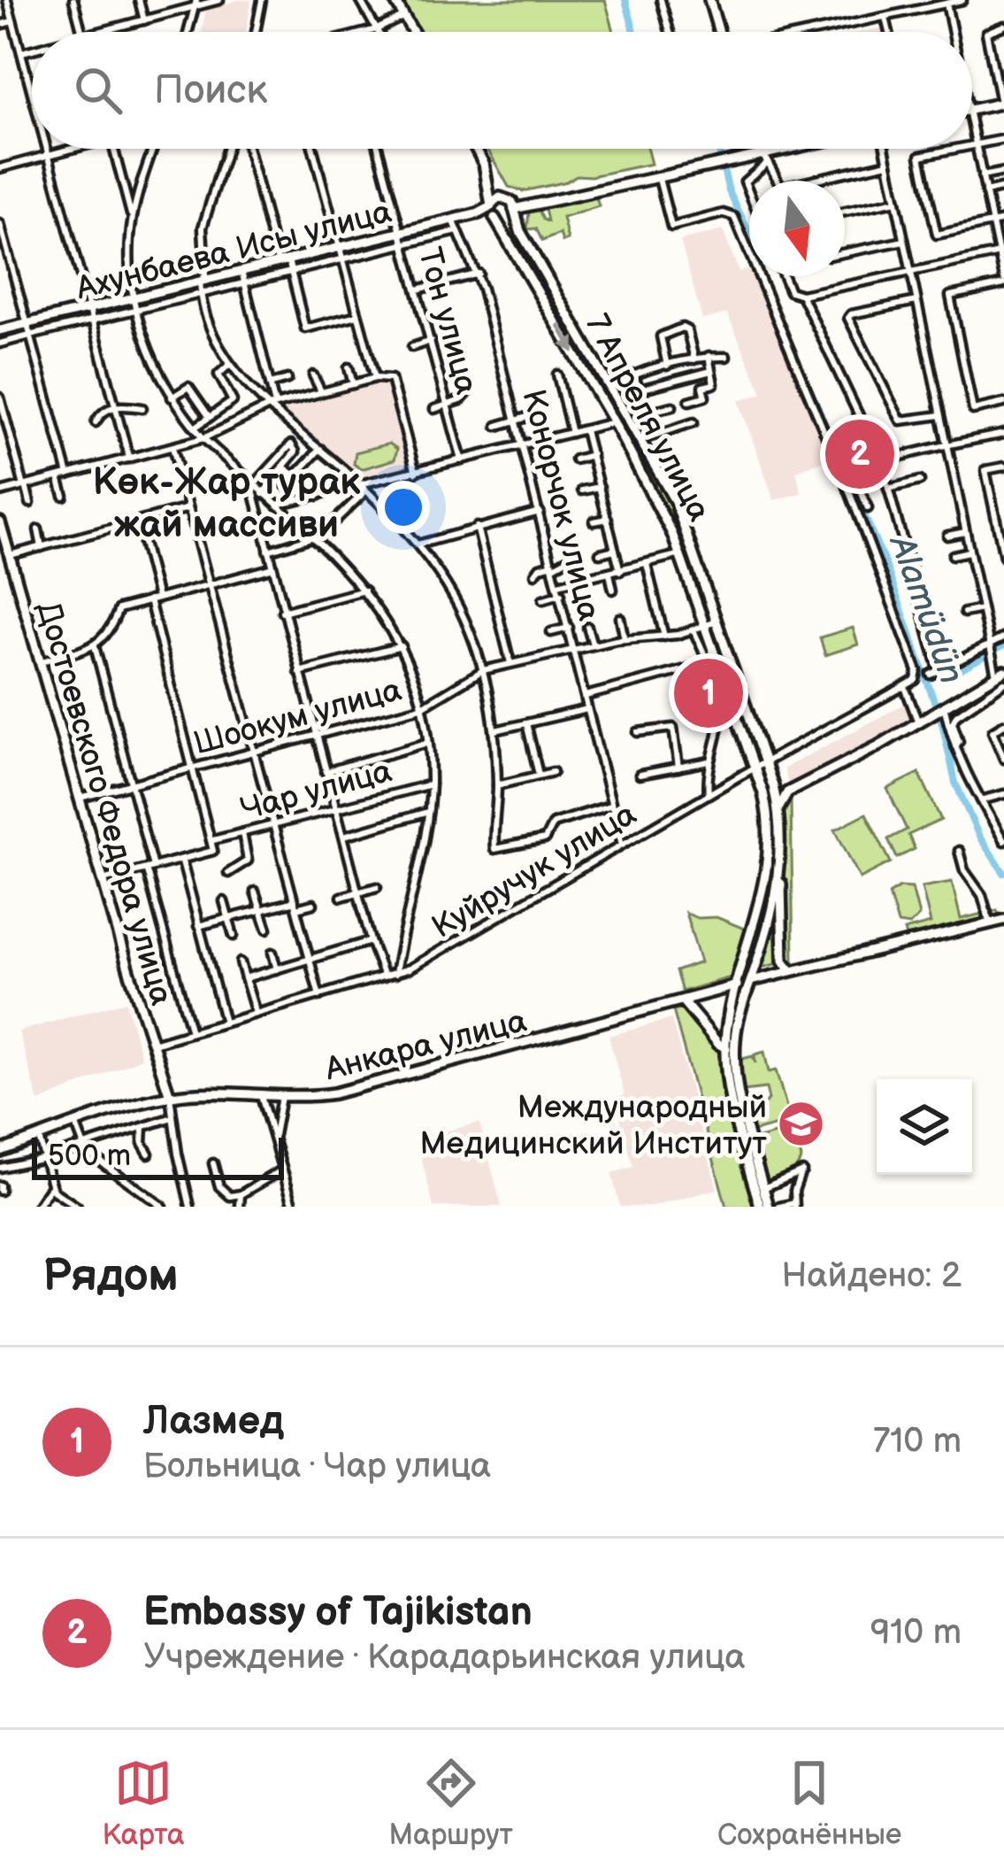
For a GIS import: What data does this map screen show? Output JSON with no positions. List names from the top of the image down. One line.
{"streets":{"main road":["Ахунбаева Исы улица","7 Апреля улица","Достоевского Федора улица","Анкара улица"],"street":["Тон улица","Конорчок улица","Шоокум улица","Чар улица","Куйручук улица"]},"crossings":[["Ахунбаева Исы улица","Тон улица"],["Ахунбаева Исы улица","7 Апреля улица"],["Ахунбаева Исы улица","Конорчок улица"],["7 Апреля улица","Шоокум улица"],["7 Апреля улица","Куйручук улица"],["7 Апреля улица","Анкара улица"],["Конорчок улица","Шоокум улица"],["Конорчок улица","Куйручук улица"],["Шоокум улица","Достоевского Федора улица"],["Чар улица","Достоевского Федора улица"],["Достоевского Федора улица","Куйручук улица"],["Достоевского Федора улица","Анкара улица"]],"districts":["Көк-Жар турак жай массиви"],"water":["Alamüdün"],"places":{"school or university":["Международный Медицинский Институт"]},"scale_bar":"500 m","north":"bottom","page":{"search":"Поиск","pins":["2","1"],"scale":"500 m","heading":["Рядом","Найдено: 2"],"list":[{"mark":"1","name":"Лазмед","note":"Больница · Чар улица","value":"710 m"},{"mark":"2","name":"Embassy of Tajikistan","note":"Учреждение · Карадарьинская улица","value":"910 m"}],"nav":["Карта","Маршрут","Сохранённые"]}}
